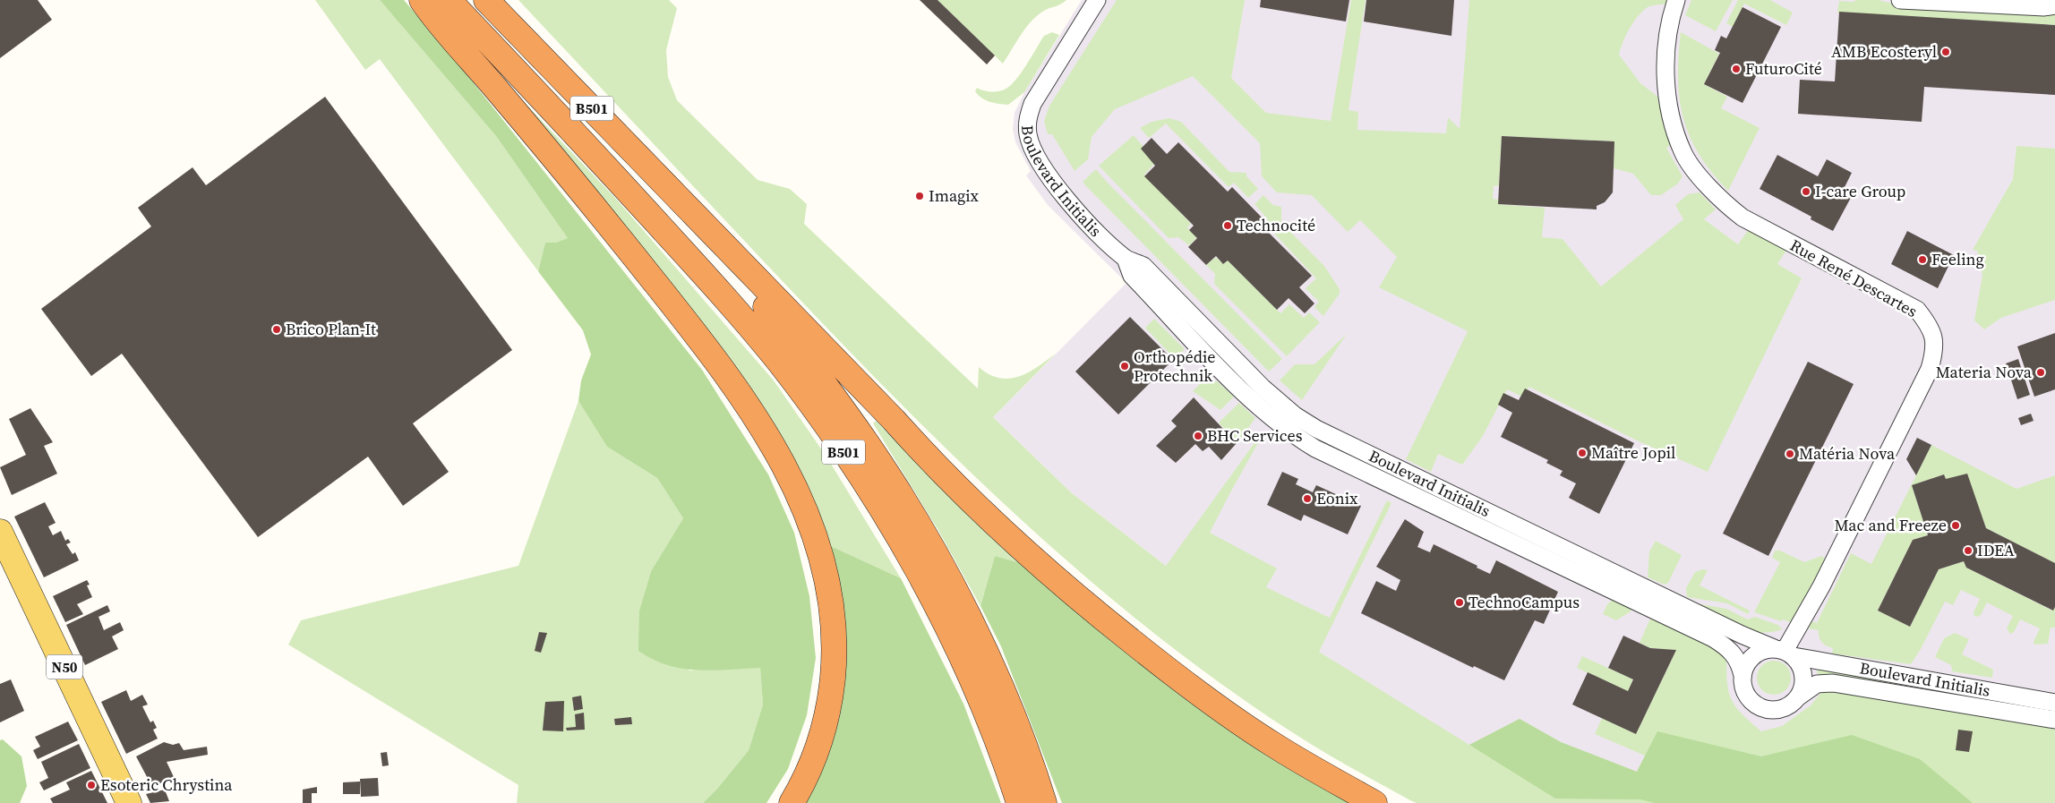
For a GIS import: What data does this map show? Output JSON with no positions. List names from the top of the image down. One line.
{"streets":{"highway":["B501"],"main road":["N50"],"street":["Boulevard Initialis","Rue René Descartes"]},"crossings":[["Boulevard Initialis","Rue René Descartes"]],"places":["AMB Ecosteryl","FuturoCité","I-care Group","Imagix","Technocité","Feeling","Brico Plan-It","Orthopédie Protechnik","Materia Nova","BHC Services","Maître Jopil","Matéria Nova","Eonix","Mac and Freeze","IDEA","TechnoCampus","Esoteric Chrystina"]}
